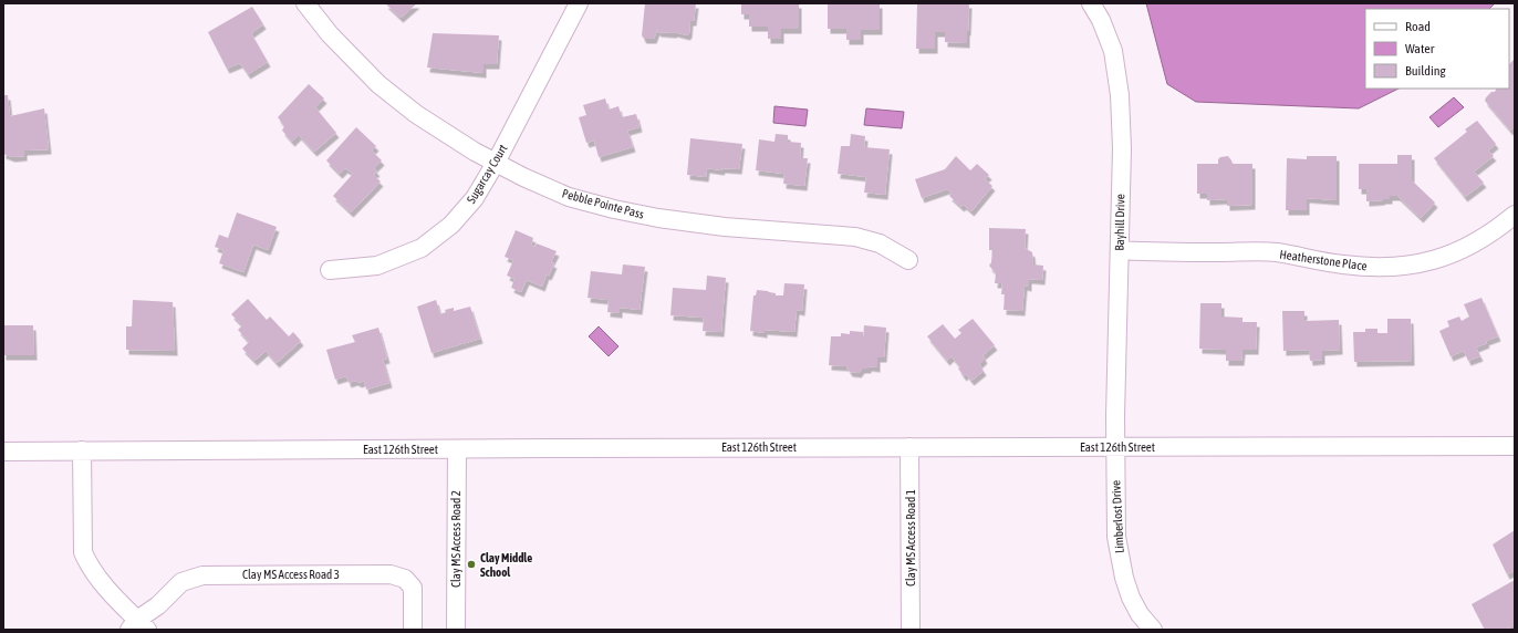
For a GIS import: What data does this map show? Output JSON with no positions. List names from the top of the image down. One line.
{"streets":{"street":["Sugarcay Court","Pebble Pointe Pass","Bayhill Drive","Heatherstone Place","East 126th Street","Limberlost Drive","Clay MS Access Road 1","Clay MS Access Road 2","Clay MS Access Road 3"]},"crossings":[["Sugarcay Court","Pebble Pointe Pass"],["Bayhill Drive","Heatherstone Place"],["Bayhill Drive","East 126th Street"],["Bayhill Drive","Limberlost Drive"],["East 126th Street","Limberlost Drive"],["East 126th Street","Clay MS Access Road 1"],["East 126th Street","Clay MS Access Road 2"],["East 126th Street","Clay MS Access Road 3"]],"places":["Clay Middle School"],"legend":["Road","Water","Building"]}
